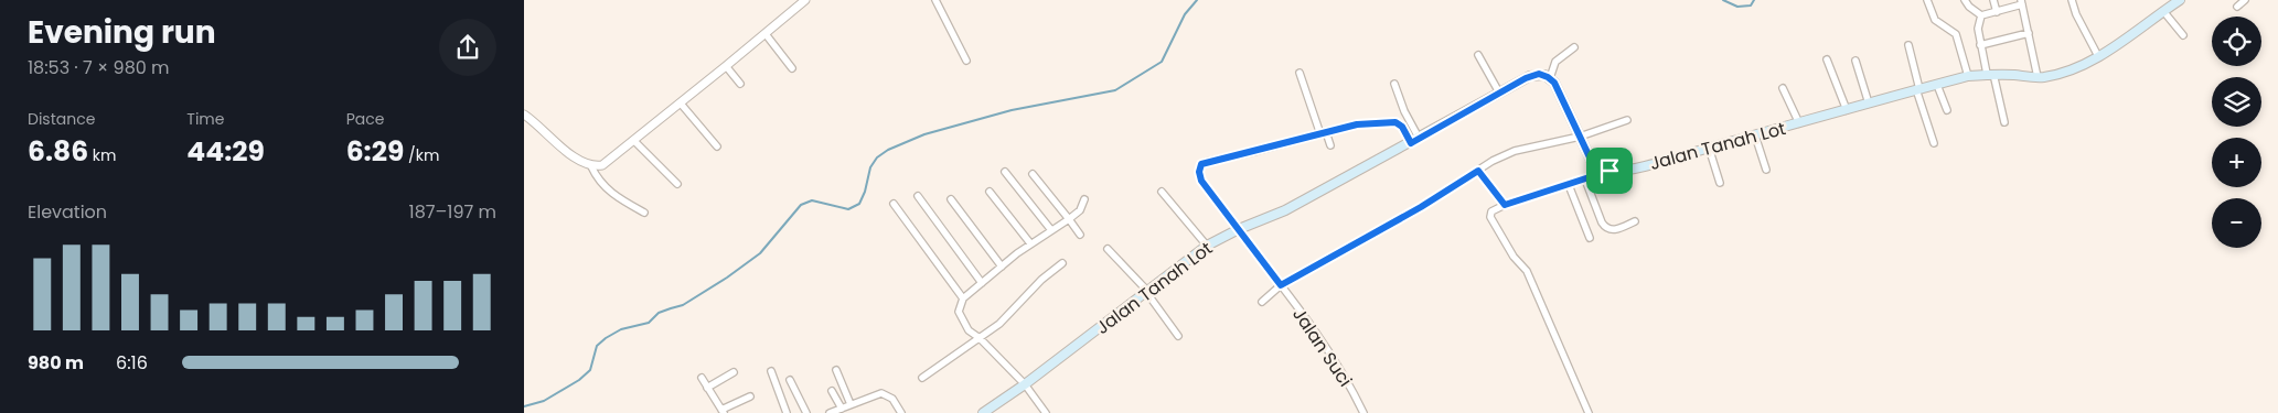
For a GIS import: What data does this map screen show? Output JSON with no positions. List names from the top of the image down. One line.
{"streets":{"main road":["Jalan Tanah Lot"],"street":["Jalan Suci"]},"crossings":[["Jalan Tanah Lot","Jalan Suci"]],"page":{"heading":["Evening run","18:53 · 7 × 980 m"],"map_buttons":["+","−"],"stats":[["Distance","6.86 km"],["Time","44:29"],["Pace","6:29 /km"]],"chart":["Elevation","187–197 m"],"list":[{"name":"980 m","note":"6:16"}]}}
